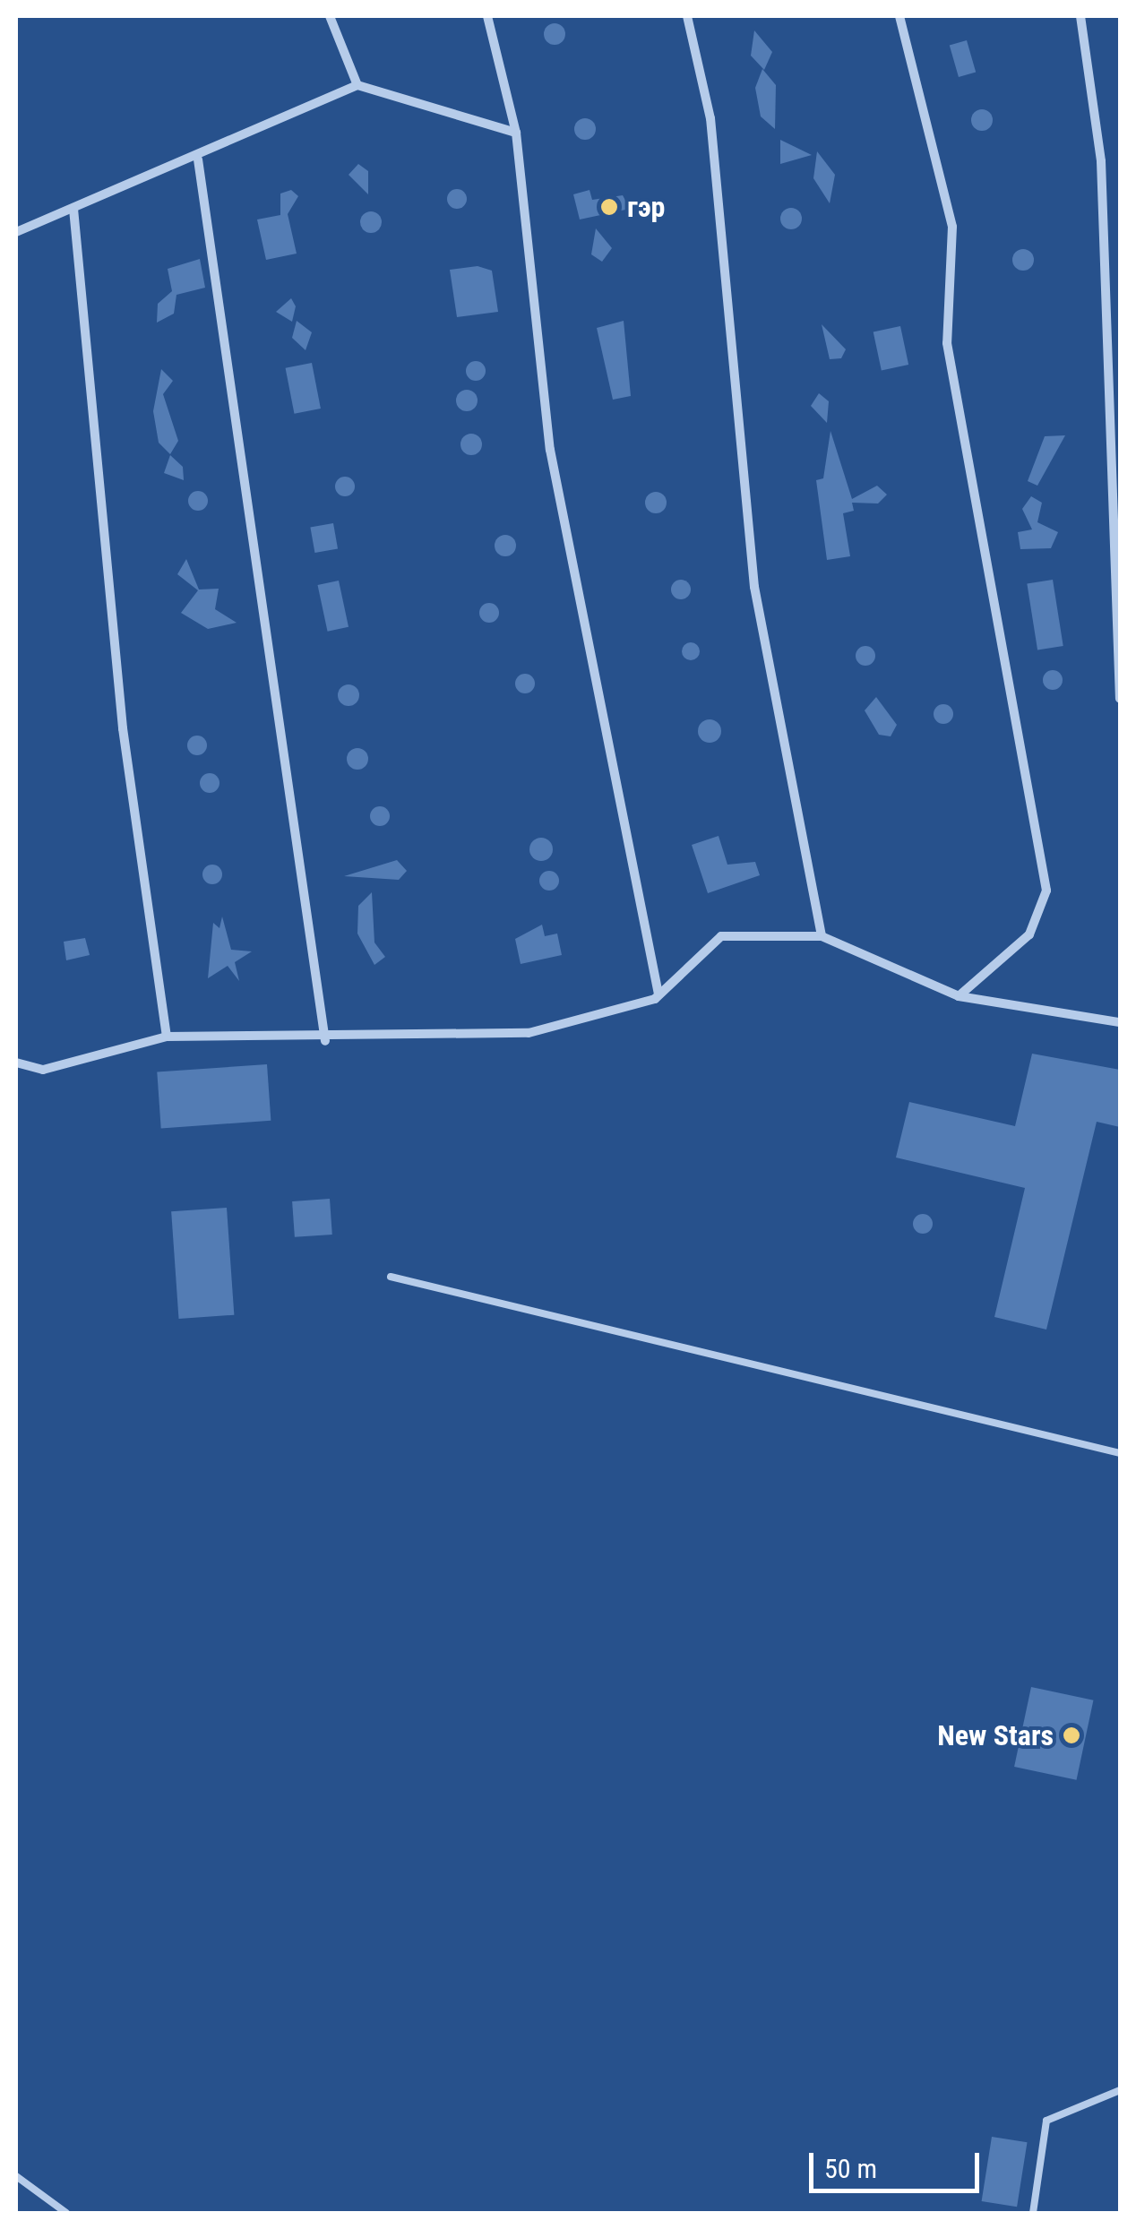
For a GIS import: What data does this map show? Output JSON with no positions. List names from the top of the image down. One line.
{"places":["гэр","New Stars"],"scale_bar":"50 m"}
